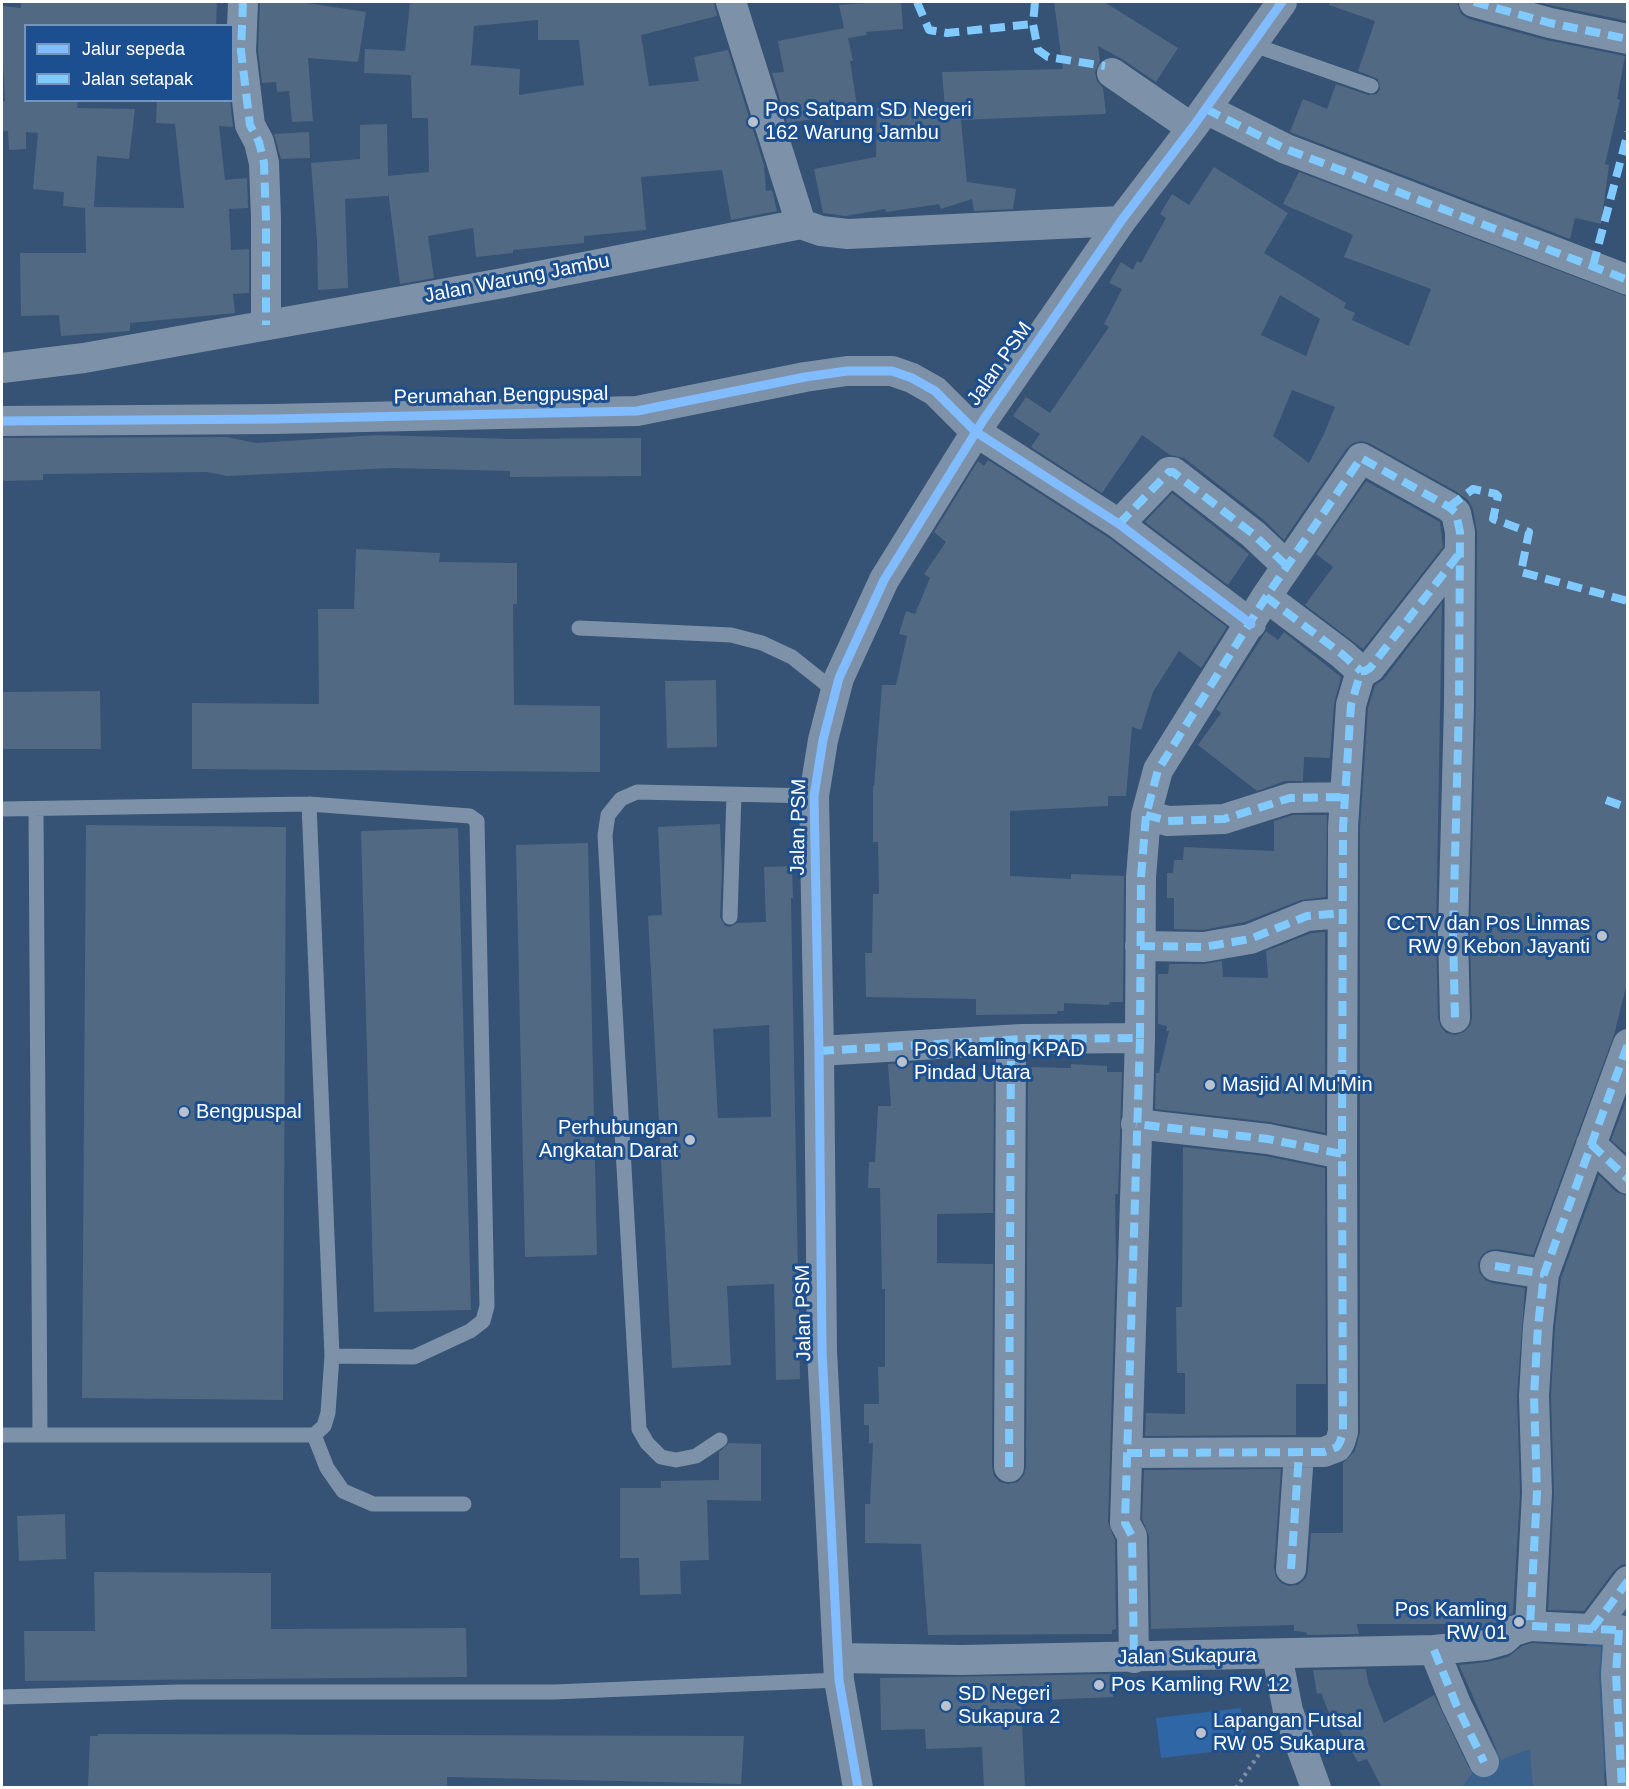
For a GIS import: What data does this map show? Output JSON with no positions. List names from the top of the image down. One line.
{"streets":{"street":["Jalan Warung Jambu","Jalan PSM","Perumahan Bengpuspal","Jalan Sukapura"]},"crossings":[["Jalan PSM","Perumahan Bengpuspal"],["Jalan PSM","Jalan Sukapura"]],"places":["Pos Satpam SD Negeri 162 Warung Jambu","CCTV dan Pos Linmas RW 9 Kebon Jayanti","Pos Kamling KPAD Pindad Utara","Masjid Al Mu'Min","Bengpuspal","Perhubungan Angkatan Darat","Pos Kamling RW 01","Pos Kamling RW 12","SD Negeri Sukapura 2","Lapangan Futsal RW 05 Sukapura"],"legend":["Jalur sepeda","Jalan setapak"]}
